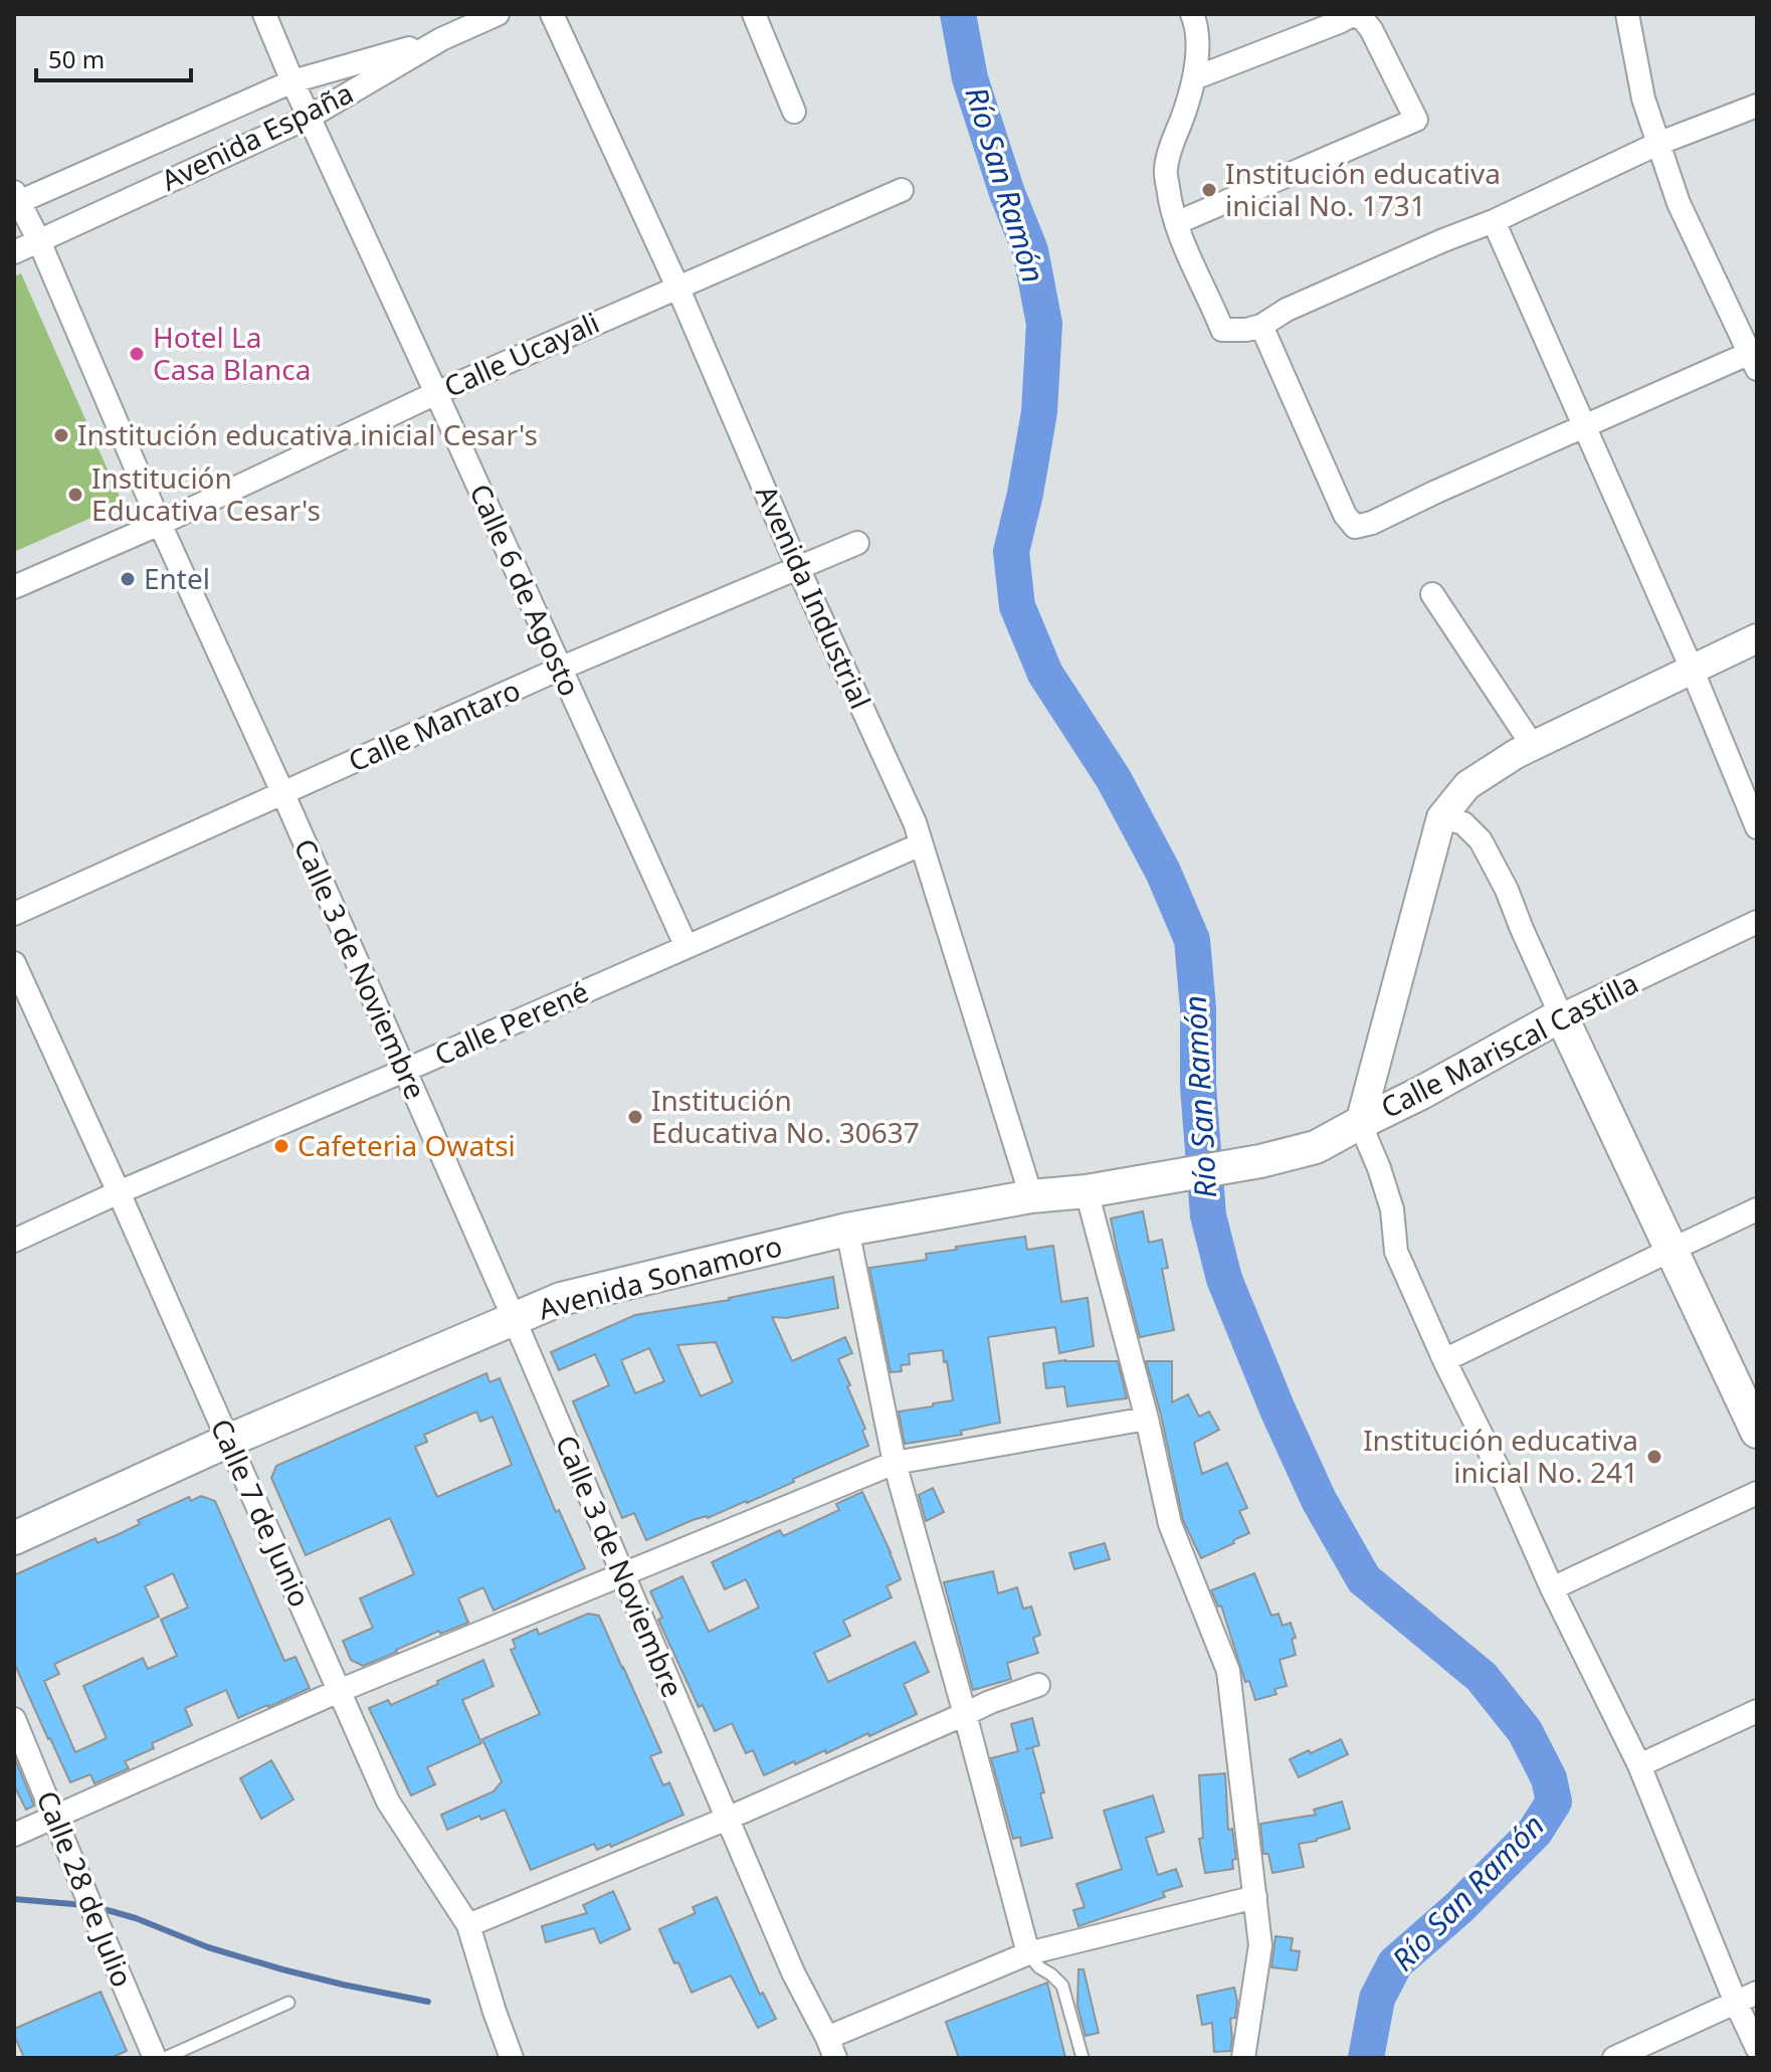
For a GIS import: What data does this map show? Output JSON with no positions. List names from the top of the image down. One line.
{"streets":{"main road":["Calle Mariscal Castilla","Avenida Sonamoro"],"street":["Avenida España","Calle Ucayali","Calle 6 de Agosto","Avenida Industrial","Calle Mantaro","Calle 3 de Noviembre","Calle Perené","Calle 7 de Junio","Calle 28 de Julio"]},"crossings":[["Avenida España","Calle 6 de Agosto"],["Avenida España","Calle 3 de Noviembre"],["Calle Ucayali","Calle 6 de Agosto"],["Calle Ucayali","Avenida Industrial"],["Calle Ucayali","Calle 3 de Noviembre"],["Calle 6 de Agosto","Calle Mantaro"],["Calle 6 de Agosto","Calle Perené"],["Avenida Industrial","Calle Mantaro"],["Avenida Industrial","Calle Perené"],["Avenida Industrial","Avenida Sonamoro"],["Calle Mantaro","Calle 3 de Noviembre"],["Calle 3 de Noviembre","Calle Perené"],["Calle 3 de Noviembre","Avenida Sonamoro"],["Calle Perené","Calle 7 de Junio"],["Calle Mariscal Castilla","Avenida Sonamoro"],["Avenida Sonamoro","Calle 7 de Junio"]],"water":["Río San Ramón"],"places":["Institución educativa inicial No. 1731","Hotel La Casa Blanca","Institución educativa inicial Cesar's","Institución Educativa Cesar's","Entel","Institución Educativa No. 30637","Cafeteria Owatsi","Institución educativa inicial No. 241"],"scale_bar":"50 m"}
